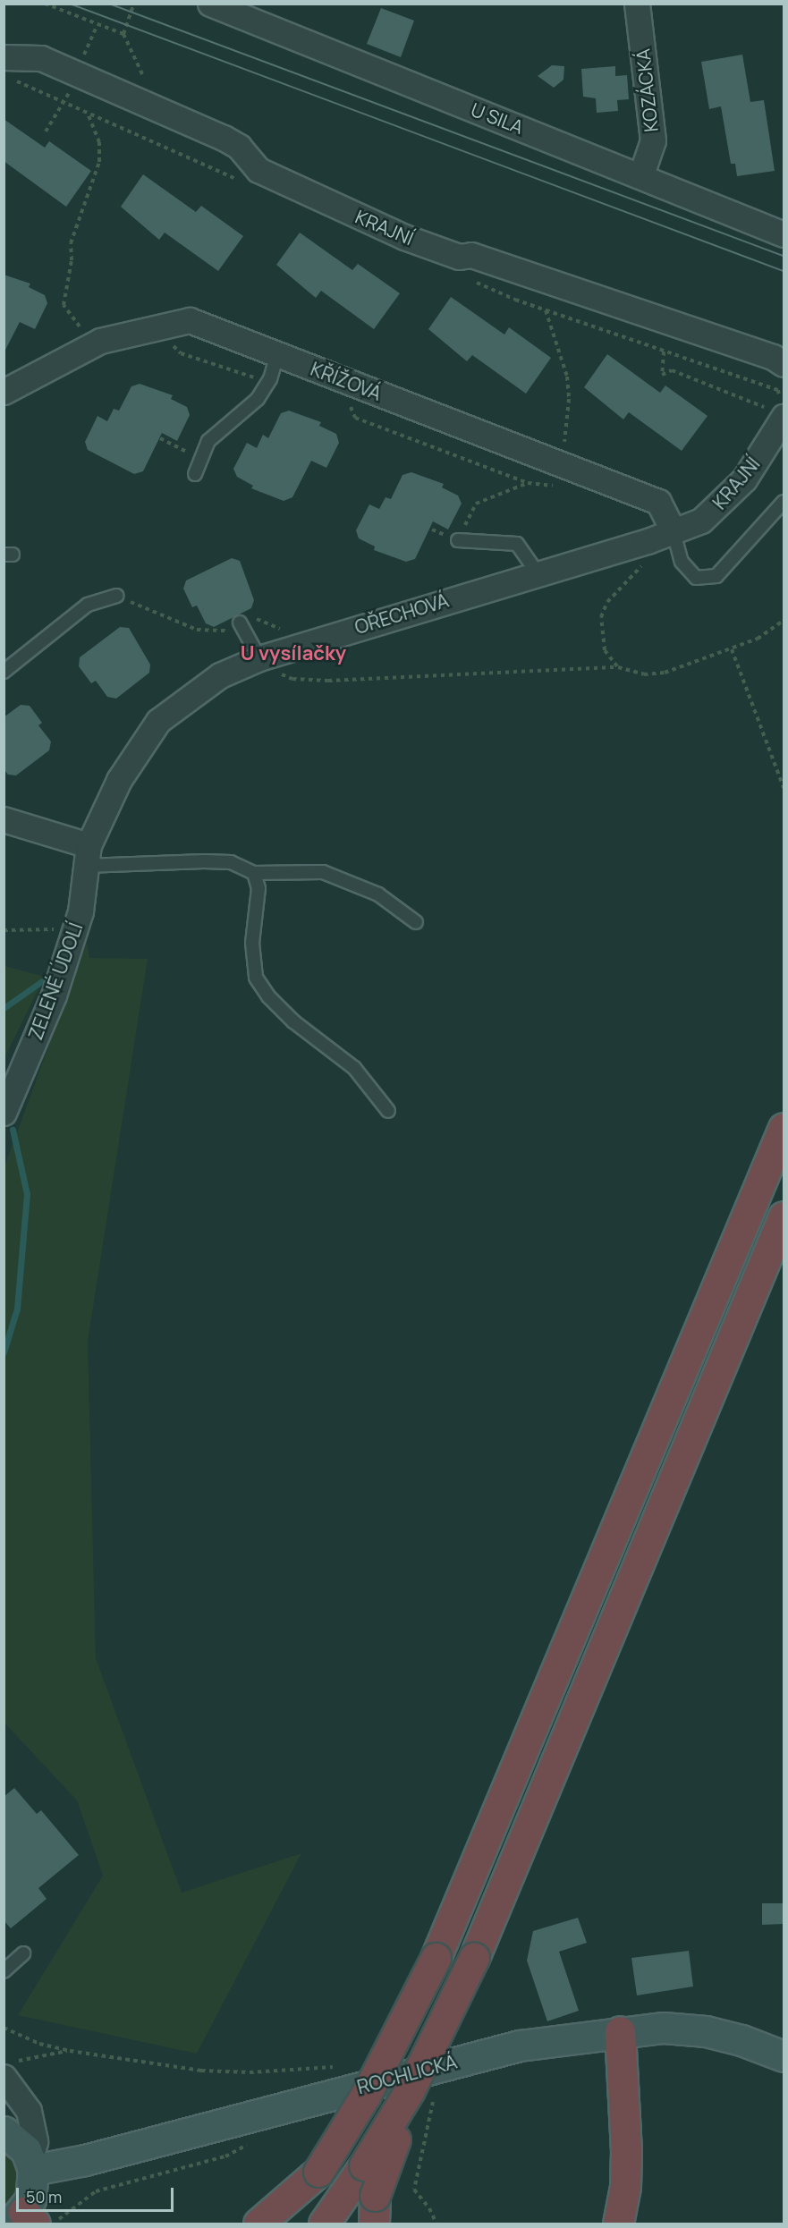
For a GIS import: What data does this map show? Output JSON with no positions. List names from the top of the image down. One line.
{"streets":{"street":["KOZÁCKÁ","U SILA","KRAJNÍ","KŘÍŽOVÁ","OŘECHOVÁ","ZELENÉ ÚDOLÍ","ROCHLICKÁ"]},"crossings":[["KOZÁCKÁ","U SILA"],["KRAJNÍ","KŘÍŽOVÁ"],["KRAJNÍ","OŘECHOVÁ"],["KŘÍŽOVÁ","OŘECHOVÁ"],["OŘECHOVÁ","ZELENÉ ÚDOLÍ"]],"districts":["U vysílačky"],"scale_bar":"50 m"}
